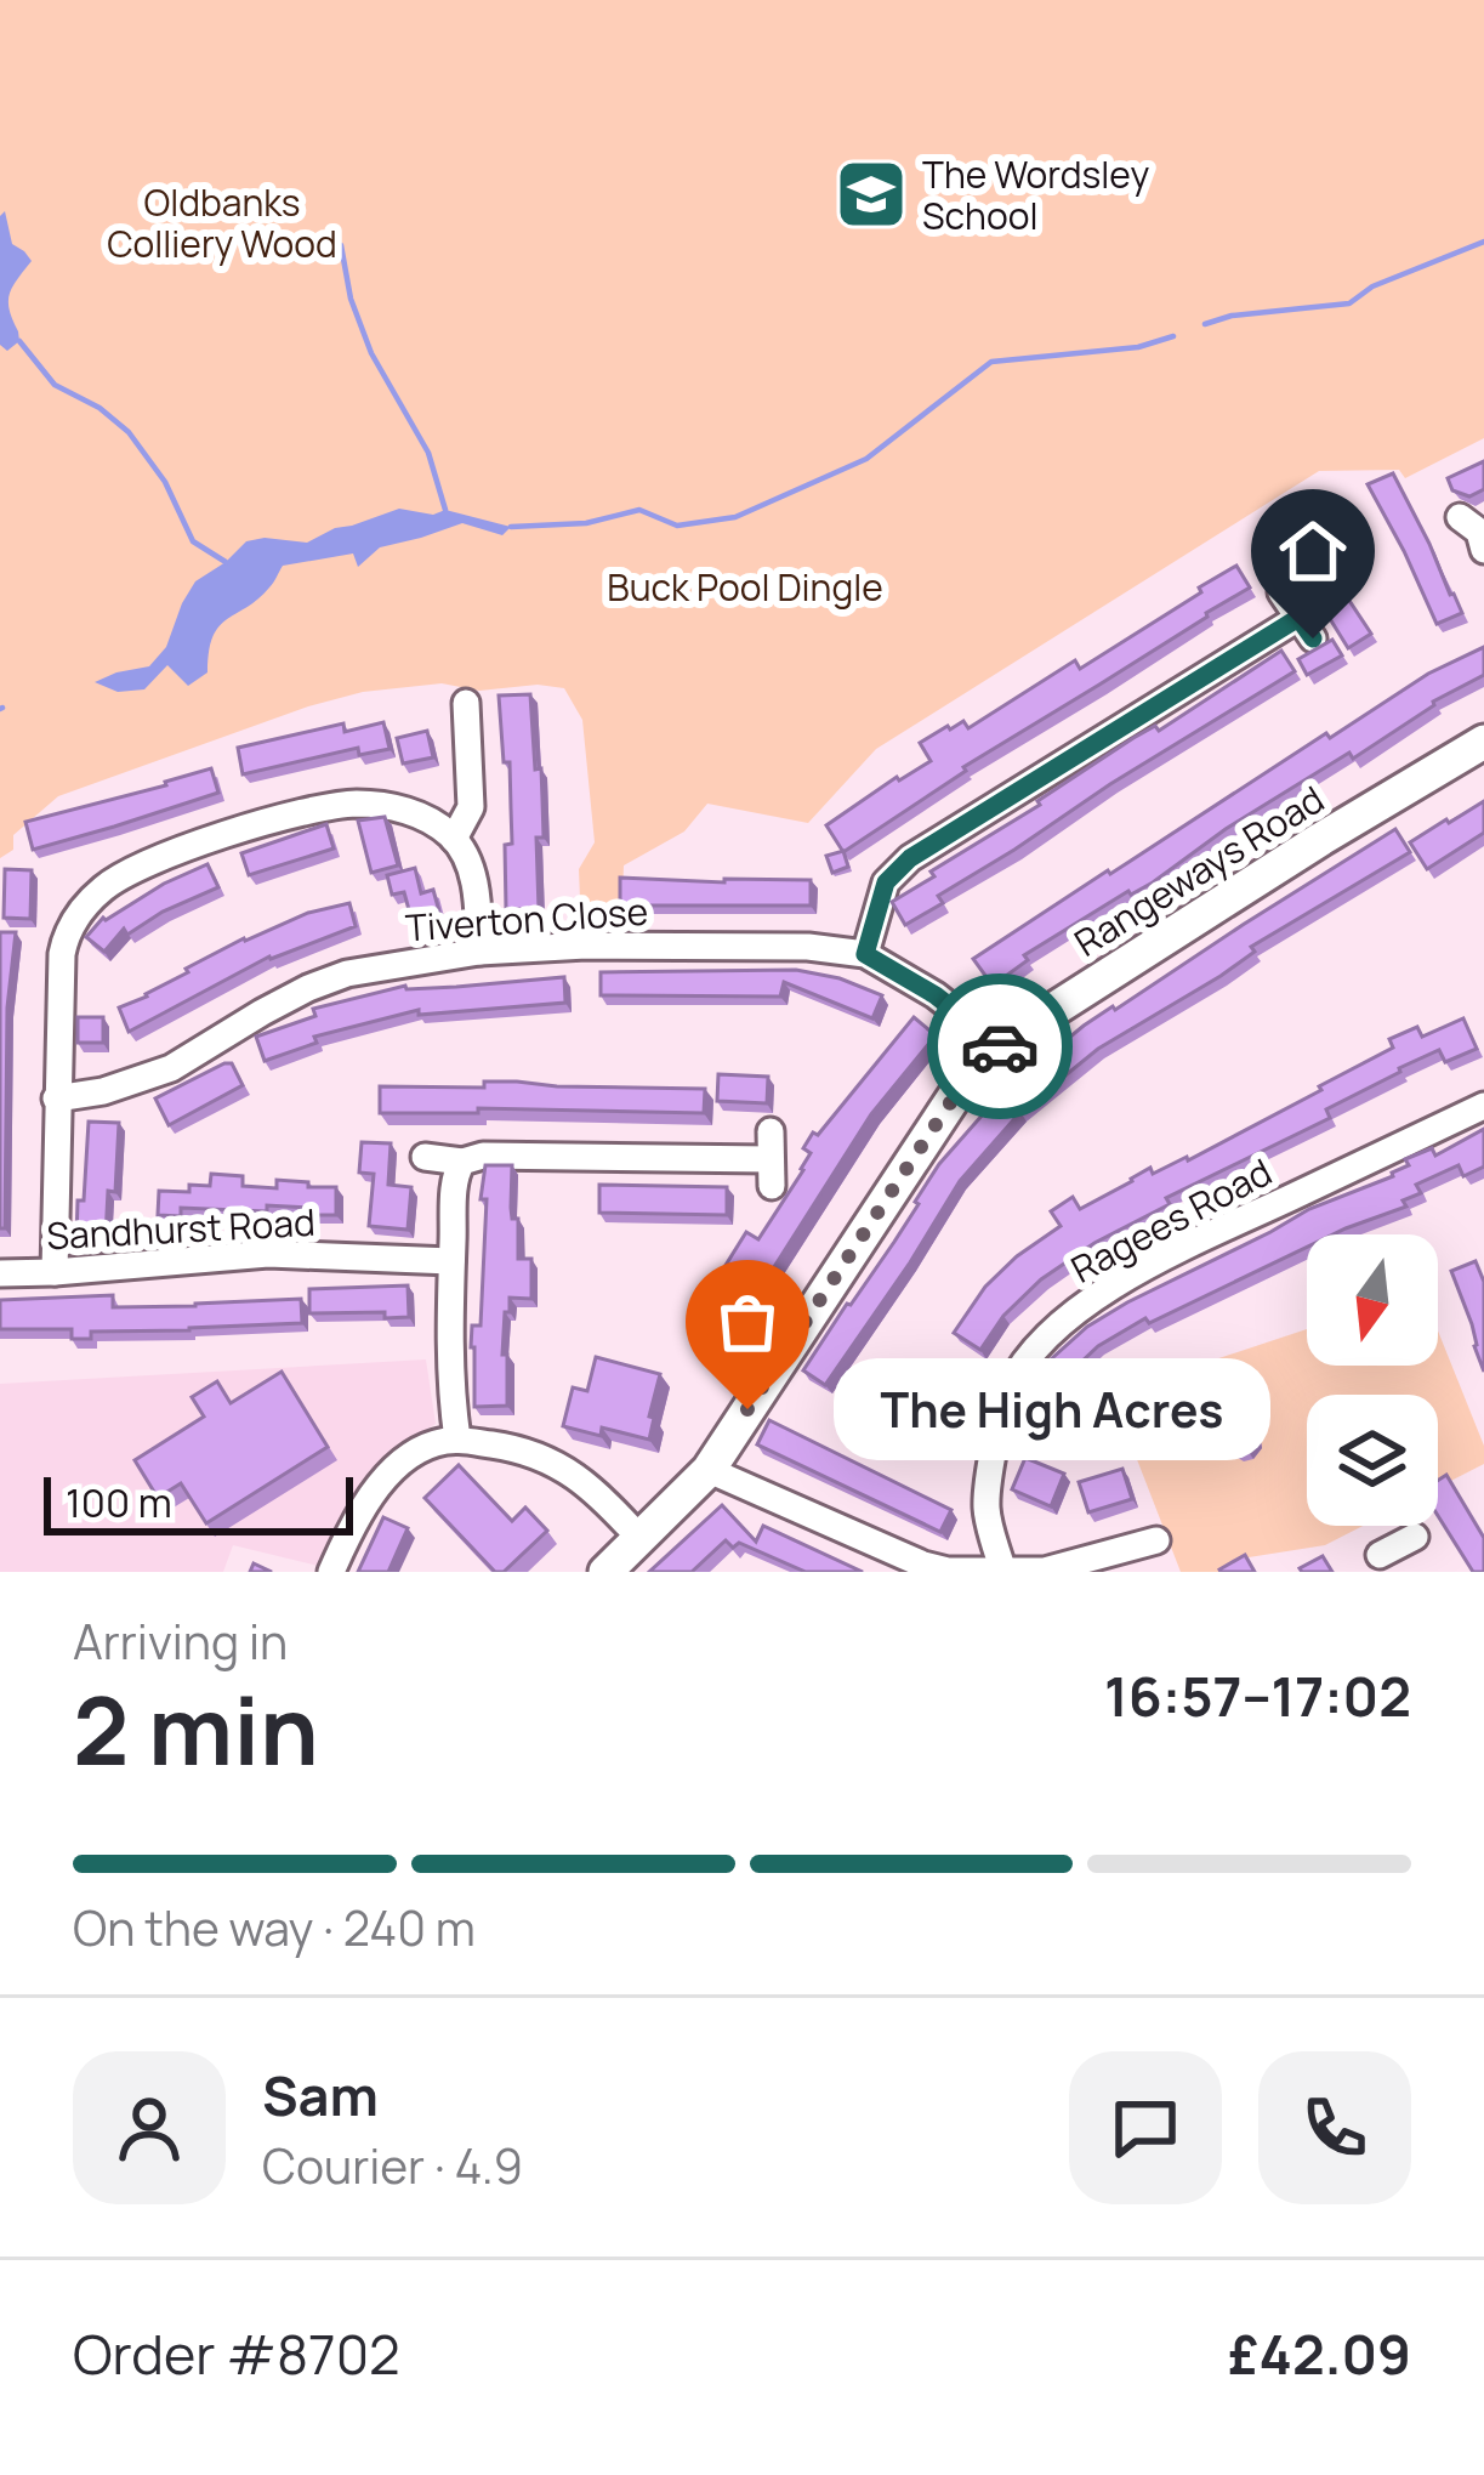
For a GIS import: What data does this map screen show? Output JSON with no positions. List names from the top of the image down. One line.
{"streets":{"street":["Rangeways Road","Tiverton Close","Ragees Road","Sandhurst Road"]},"crossings":[["Rangeways Road","Tiverton Close"]],"parks":["Oldbanks Colliery Wood","Buck Pool Dingle"],"places":{"school or university":["The Wordsley School"],"other":["The High Acres"]},"scale_bar":"100 m","north":"bottom","page":{"bubble":"The High Acres","scale":"100 m","heading":["2 min","Arriving in","16:57–17:02"],"panel":["Sam","Courier · 4.9","Order #8702","£42.09"],"bar":"On the way · 240 m"}}
